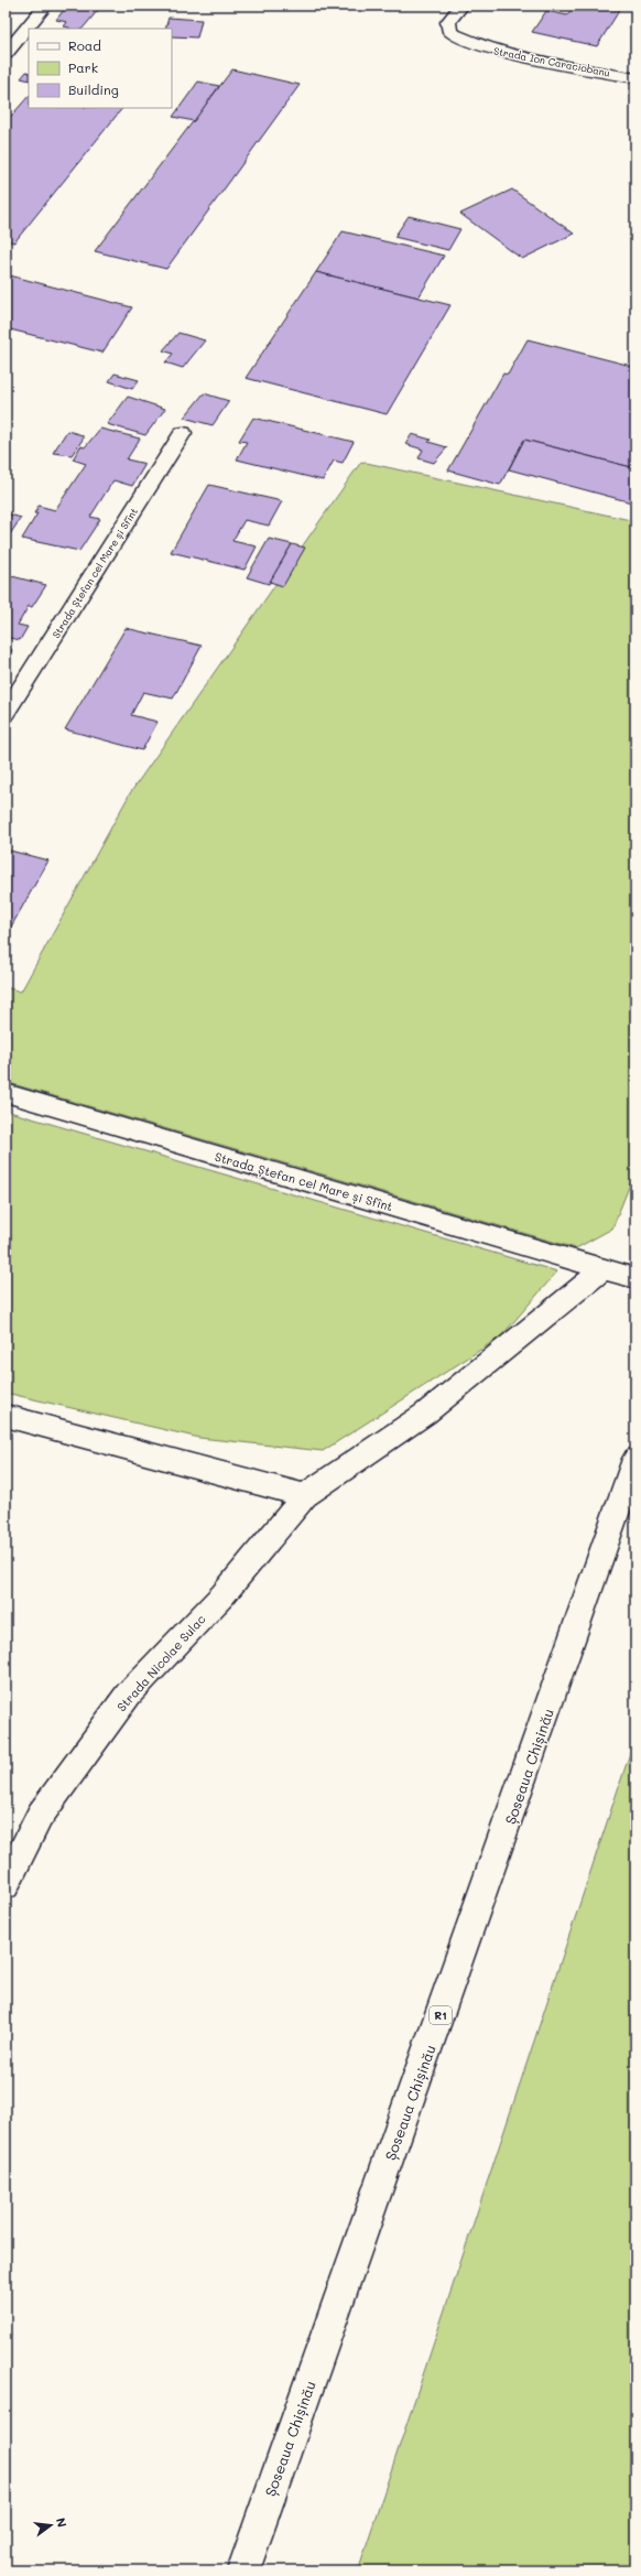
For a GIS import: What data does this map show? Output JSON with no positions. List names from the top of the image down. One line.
{"streets":{"main road":["Strada Ion Caraciobanu","Strada Ștefan cel Mare și Sfînt","Strada Nicolae Sulac","Șoseaua Chișinău","R1"]},"crossings":[["Strada Ștefan cel Mare și Sfînt","Strada Nicolae Sulac"]],"legend":["Road","Park","Building"],"north":"right"}
